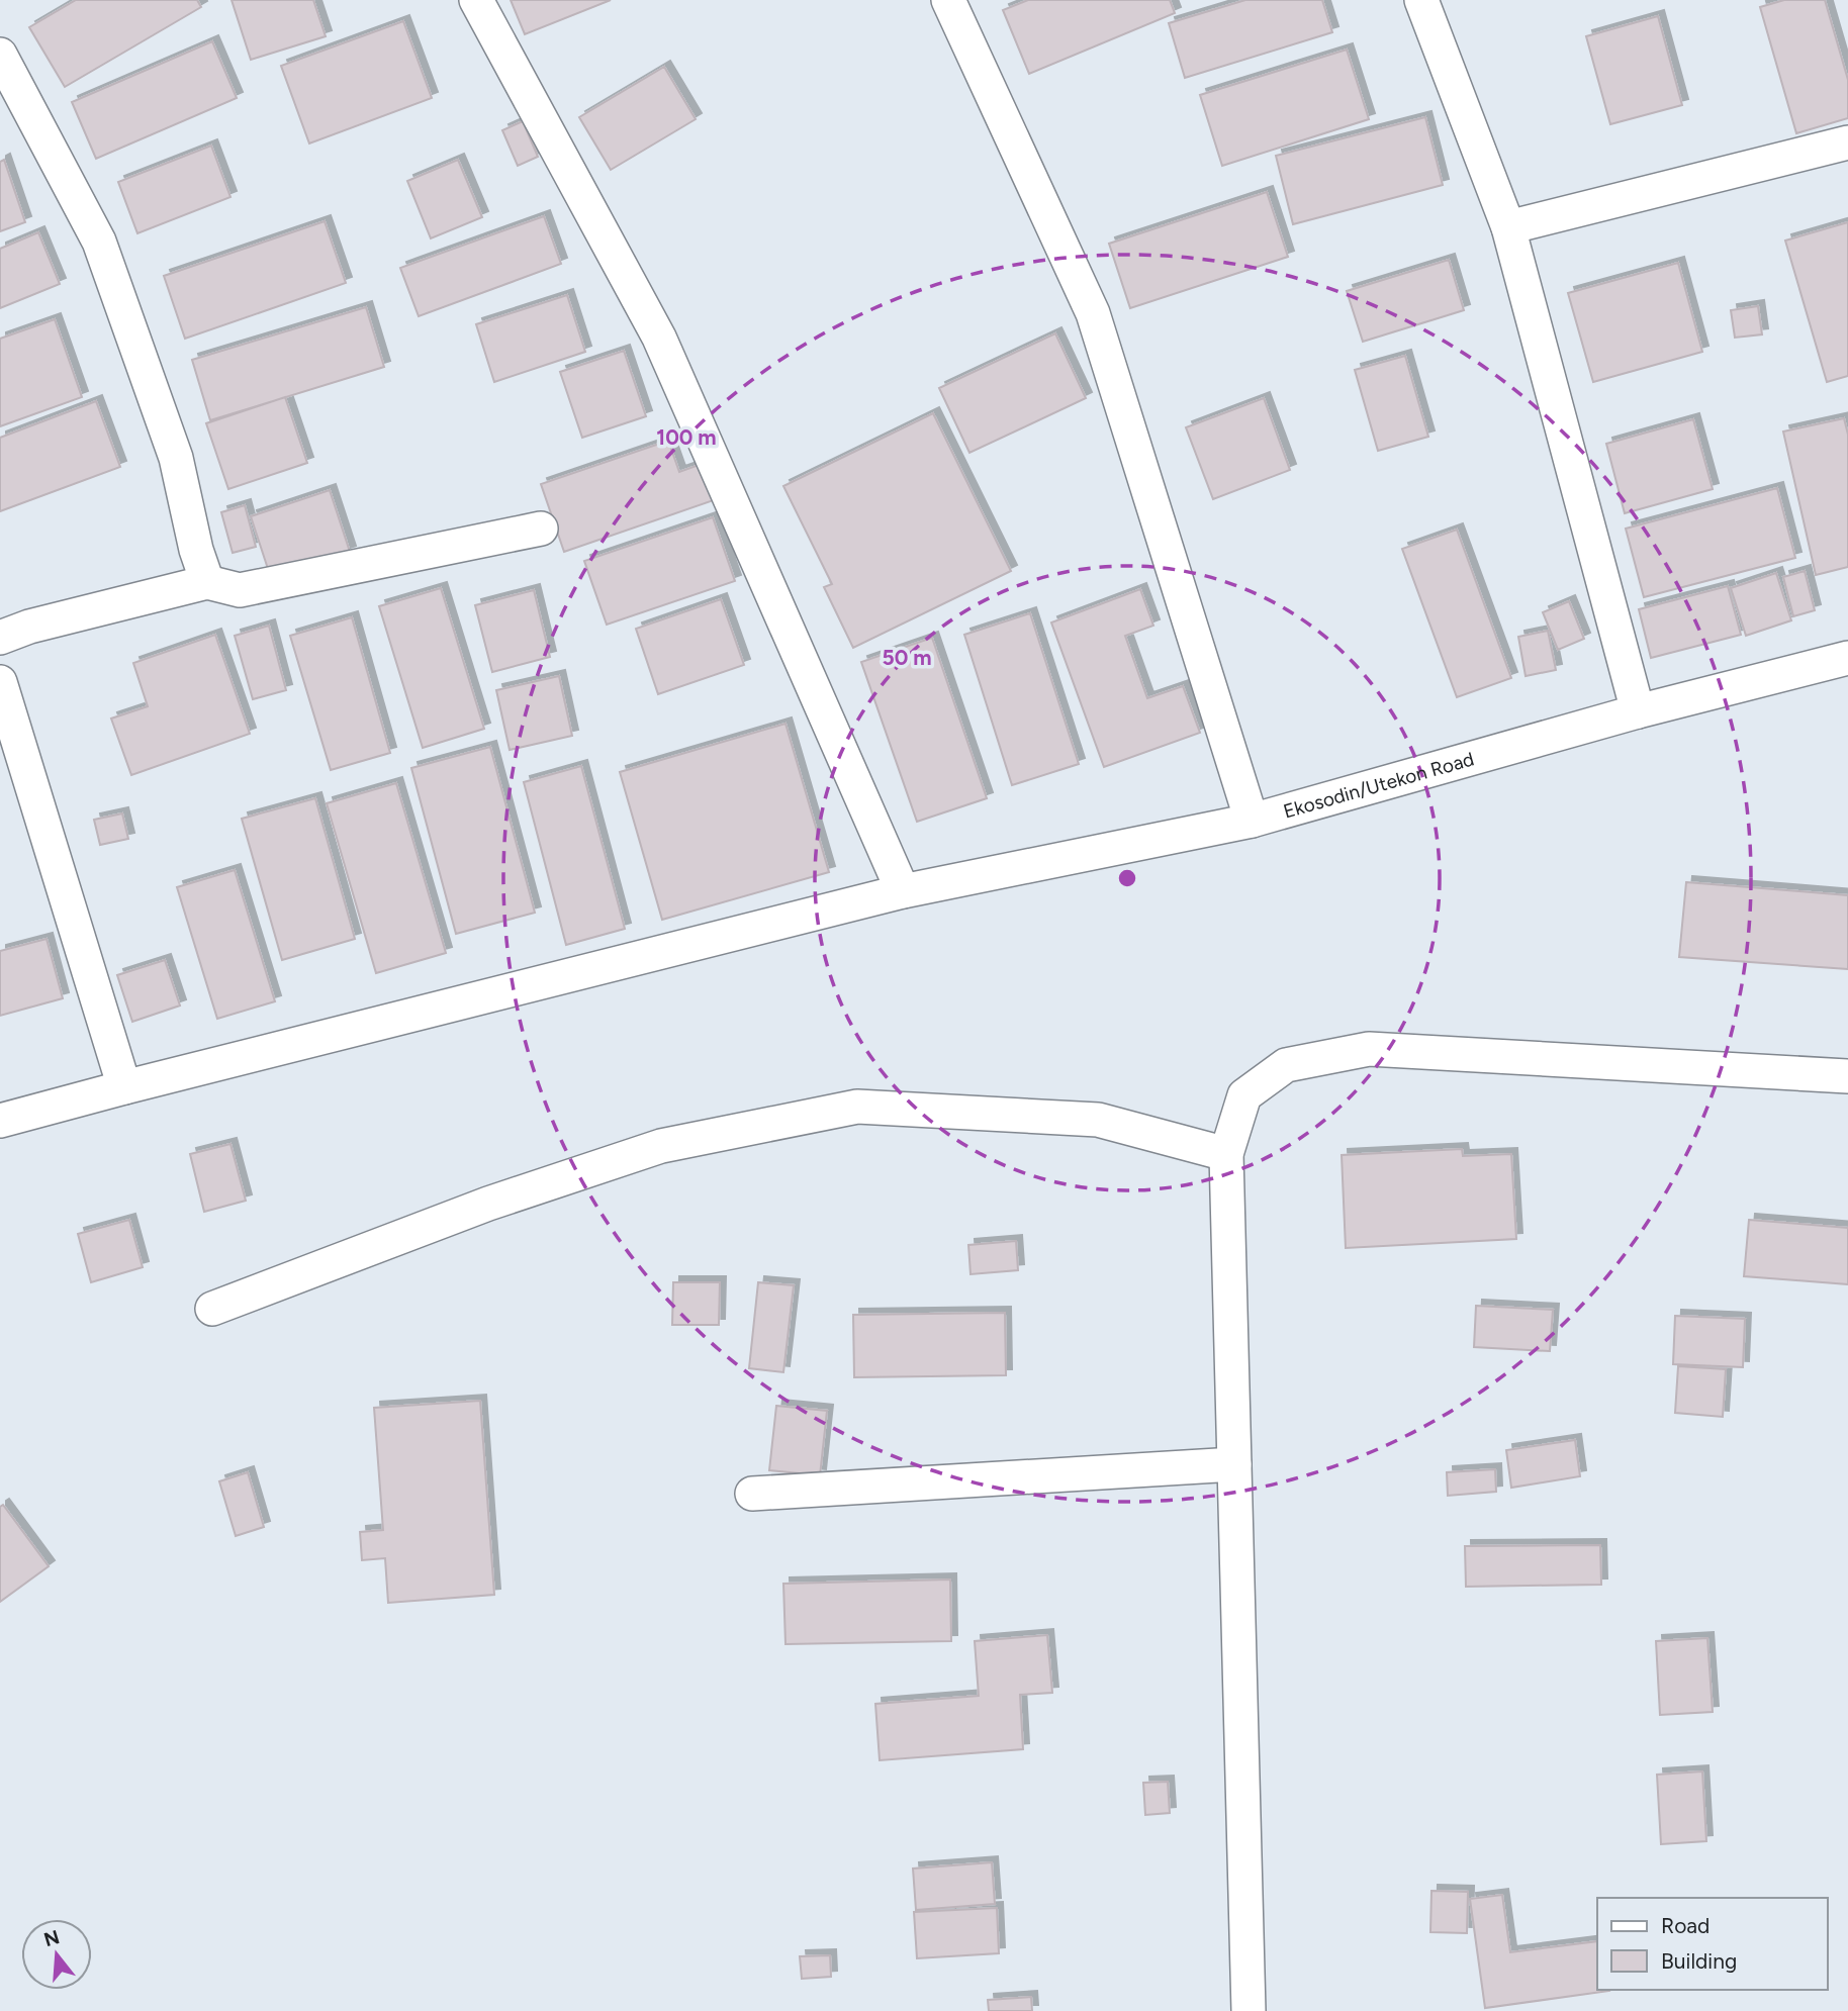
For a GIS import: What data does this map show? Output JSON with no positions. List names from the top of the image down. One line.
{"streets":{"street":["Ekosodin/Utekon Road"]},"legend":["Road","Building"],"north":"top","rings":["100 m","50 m"]}
